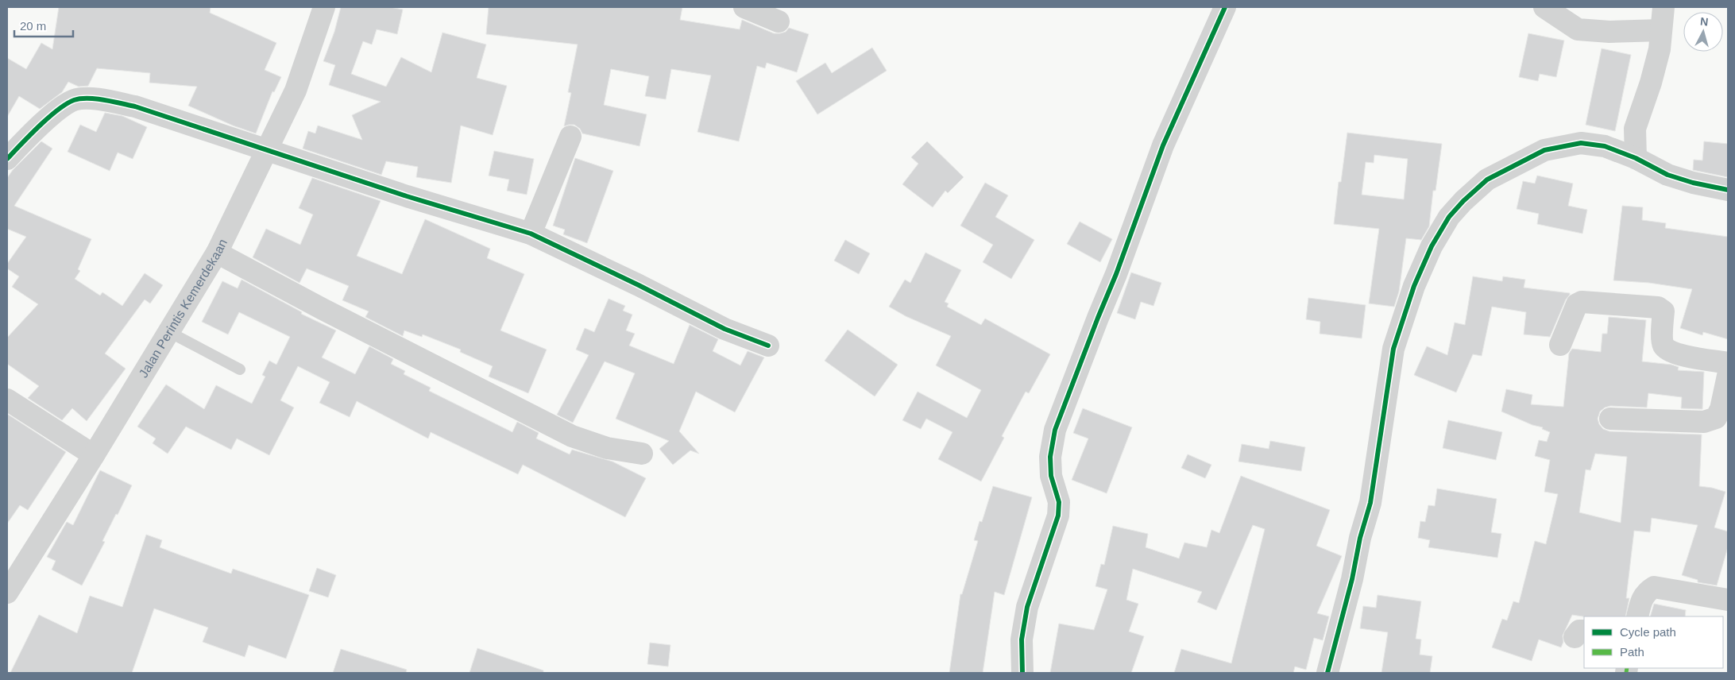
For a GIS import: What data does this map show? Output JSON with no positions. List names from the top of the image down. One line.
{"streets":{"street":["Jalan Perintis Kemerdekaan"]},"legend":["Cycle path","Path"],"scale_bar":"20 m","north":"top"}
